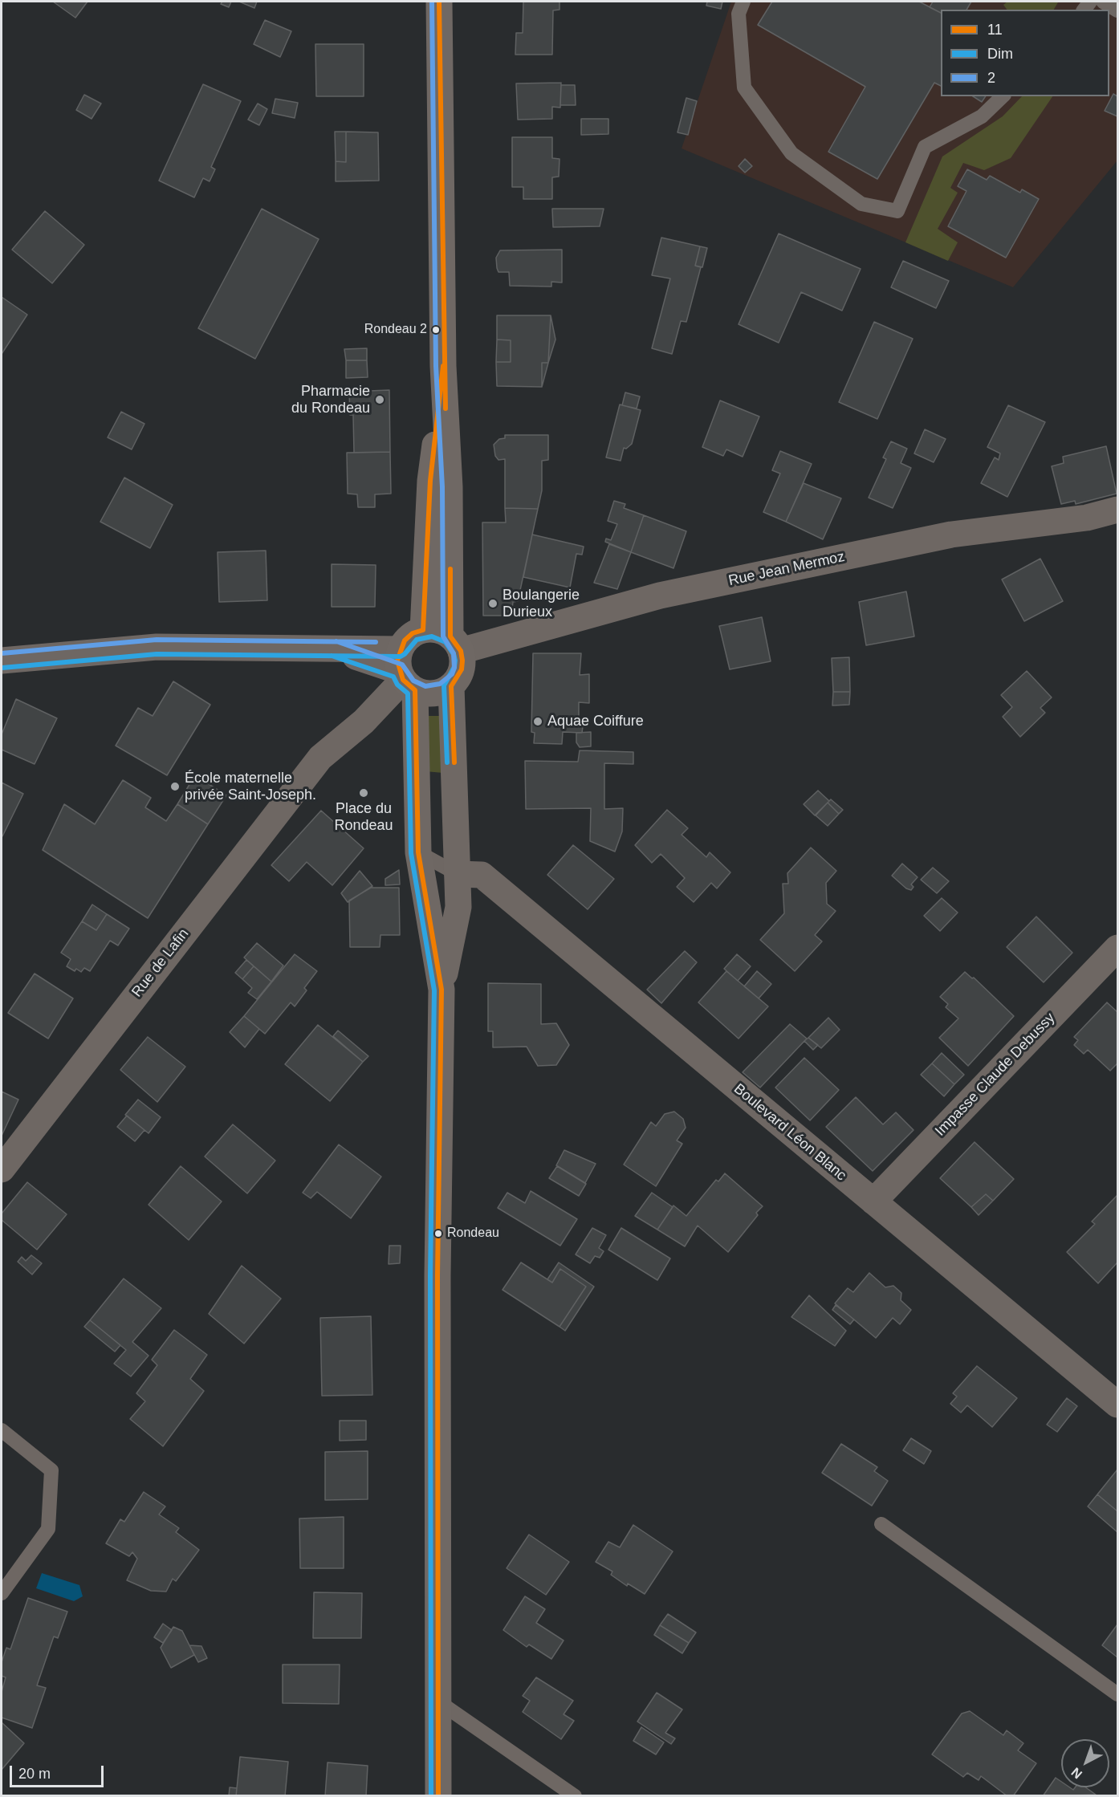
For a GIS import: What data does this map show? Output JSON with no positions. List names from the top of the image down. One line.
{"streets":{"street":["Rue Jean Mermoz","Rue de Lafin","Impasse Claude Debussy","Boulevard Léon Blanc"]},"crossings":[["Rue Jean Mermoz","Rue de Lafin"],["Impasse Claude Debussy","Boulevard Léon Blanc"]],"places":["Rondeau 2","Pharmacie du Rondeau","Boulangerie Durieux","Aquae Coiffure","École maternelle privée Saint-Joseph.","Place du Rondeau","Rondeau"],"lines":["transit line 11","transit line 2","transit line Dim"],"legend":["11","Dim","2"],"scale_bar":"20 m","north":"bottom left"}
